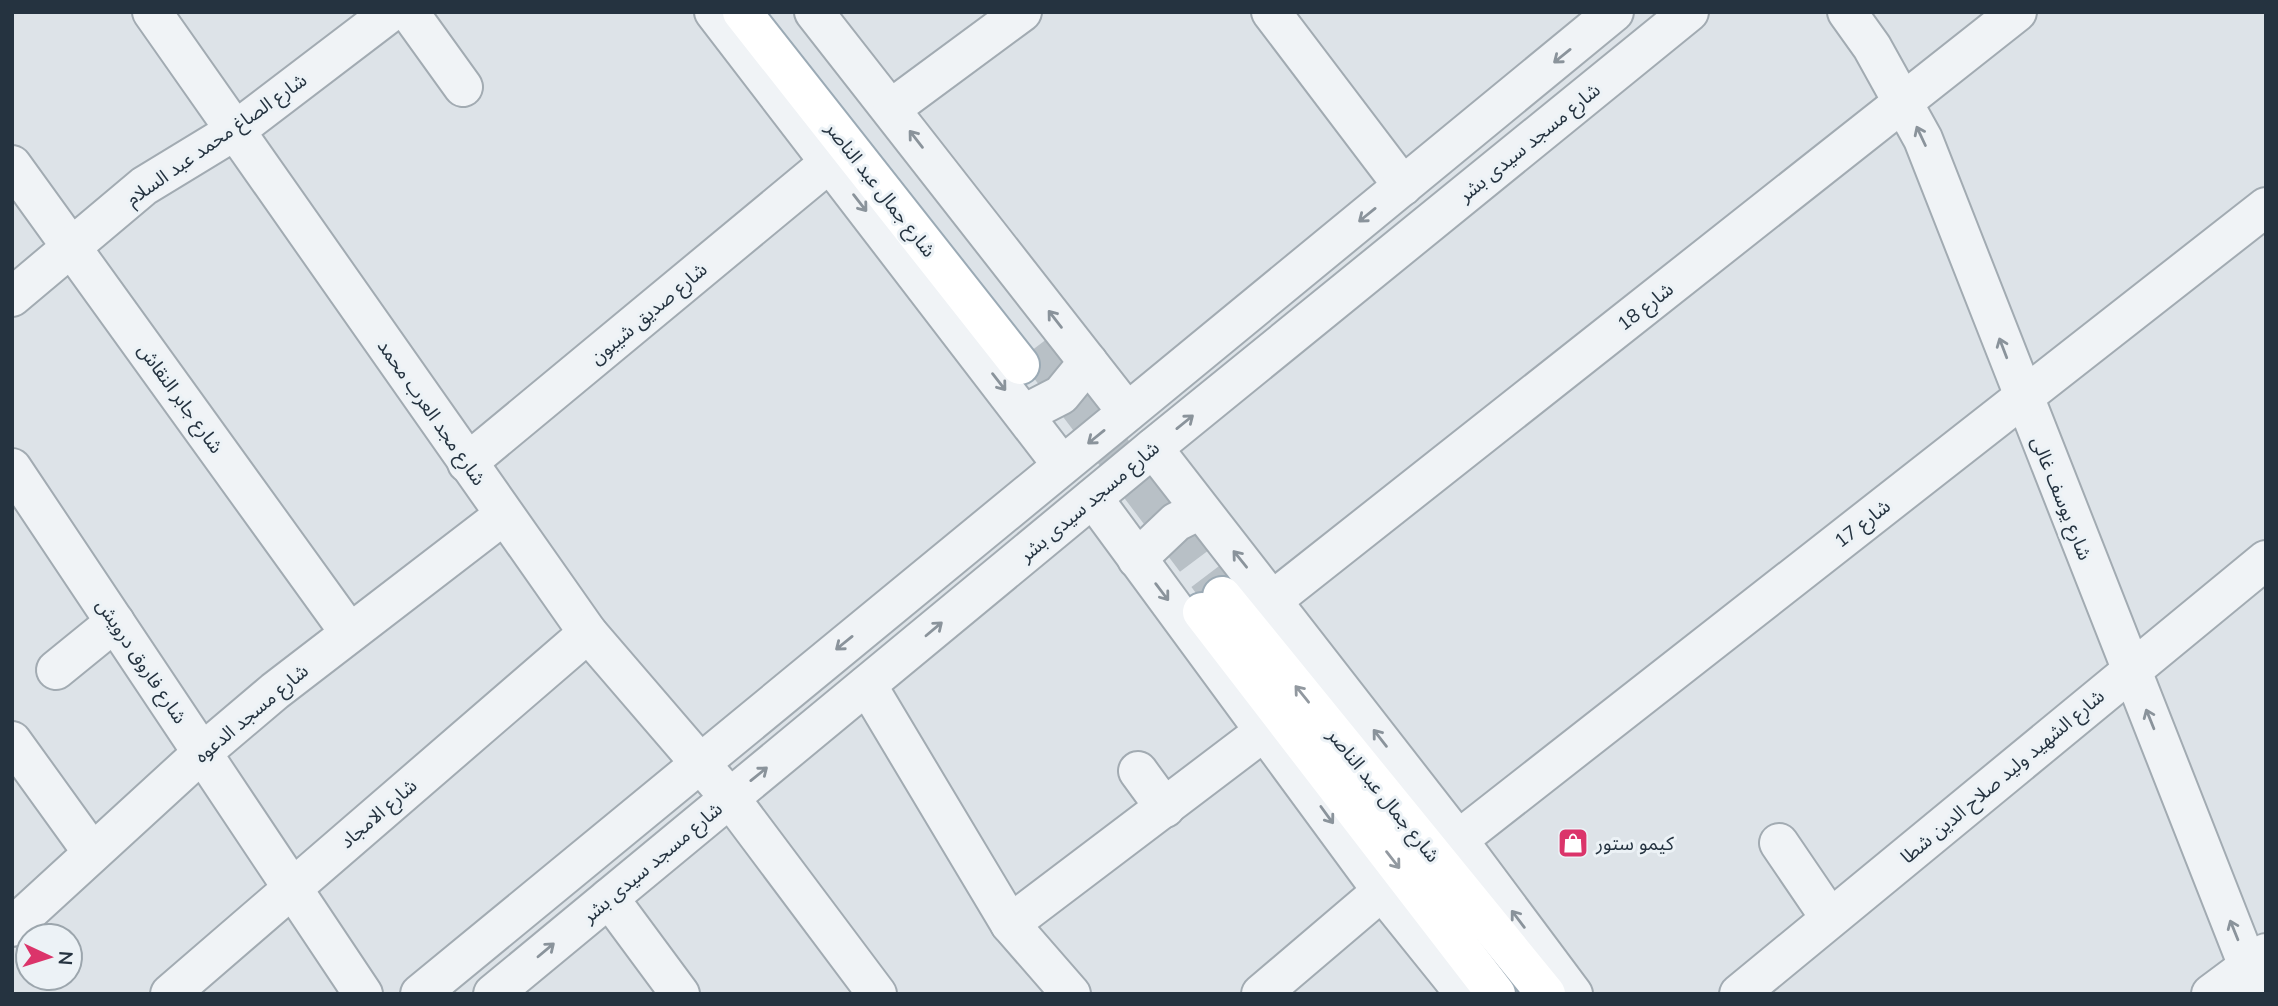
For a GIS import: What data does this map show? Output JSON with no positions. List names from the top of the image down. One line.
{"streets":{"main road":["شارع جمال عبد الناصر"],"street":["شارع الصاغ محمد عبد السلام","شارع مسجد سيدى بشر","شارع 18","شارع صديق شيبون","شارع جابر النقاش","شارع مجد العرب محمد","شارع يوسف غالى","شارع 17","شارع فاروق درويش","شارع مسجد الدعوه","شارع الشهيد وليد صلاح الدين شطا","شارع الامجاد"]},"crossings":[["شارع الصاغ محمد عبد السلام","شارع جابر النقاش"],["شارع الصاغ محمد عبد السلام","شارع مجد العرب محمد"],["شارع مسجد سيدى بشر","شارع مجد العرب محمد"],["شارع 18","شارع يوسف غالى"],["شارع صديق شيبون","شارع مجد العرب محمد"],["شارع جابر النقاش","شارع مسجد الدعوه"],["شارع مجد العرب محمد","شارع مسجد الدعوه"],["شارع مجد العرب محمد","شارع الامجاد"],["شارع يوسف غالى","شارع 17"],["شارع يوسف غالى","شارع الشهيد وليد صلاح الدين شطا"],["شارع فاروق درويش","شارع مسجد الدعوه"],["شارع فاروق درويش","شارع الامجاد"]],"one_way":["شارع يوسف غالى"],"places":{"shop":["كيمو ستور"]},"north":"right"}
